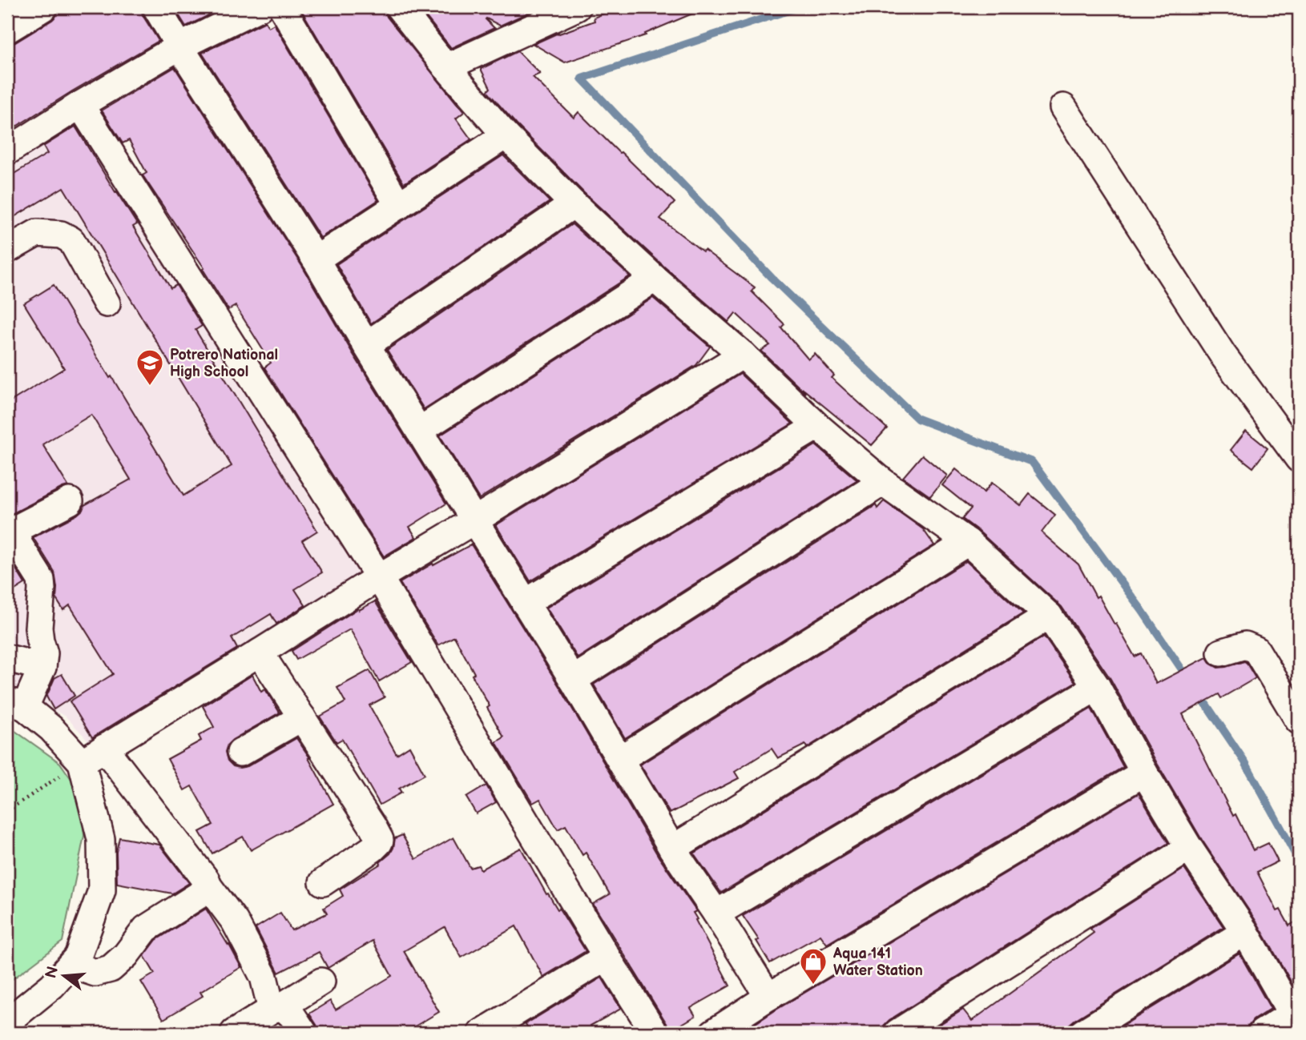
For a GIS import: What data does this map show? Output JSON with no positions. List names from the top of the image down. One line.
{"places":{"school or university":["Potrero National High School"],"shop":["Aqua 141 Water Station"]},"north":"left"}
